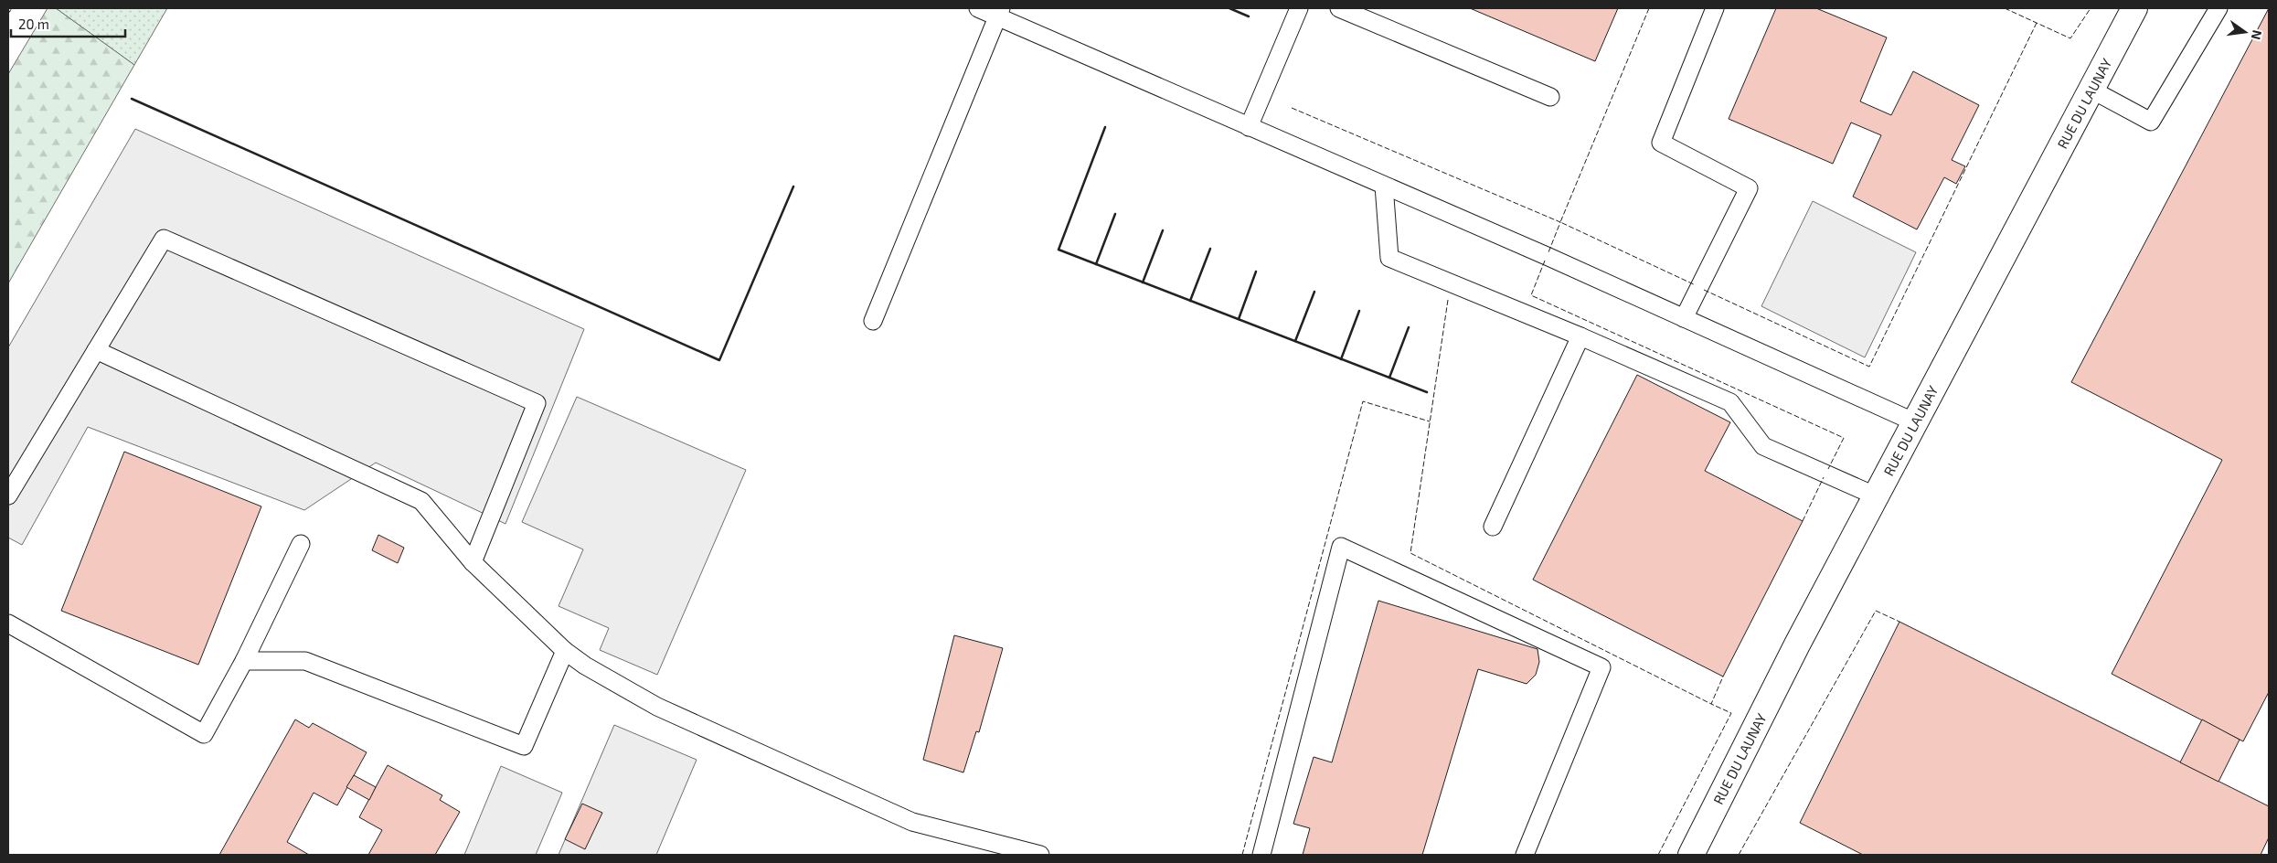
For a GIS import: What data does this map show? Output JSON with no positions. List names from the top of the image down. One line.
{"streets":{"street":["RUE DU LAUNAY"]},"scale_bar":"20 m","north":"right"}
